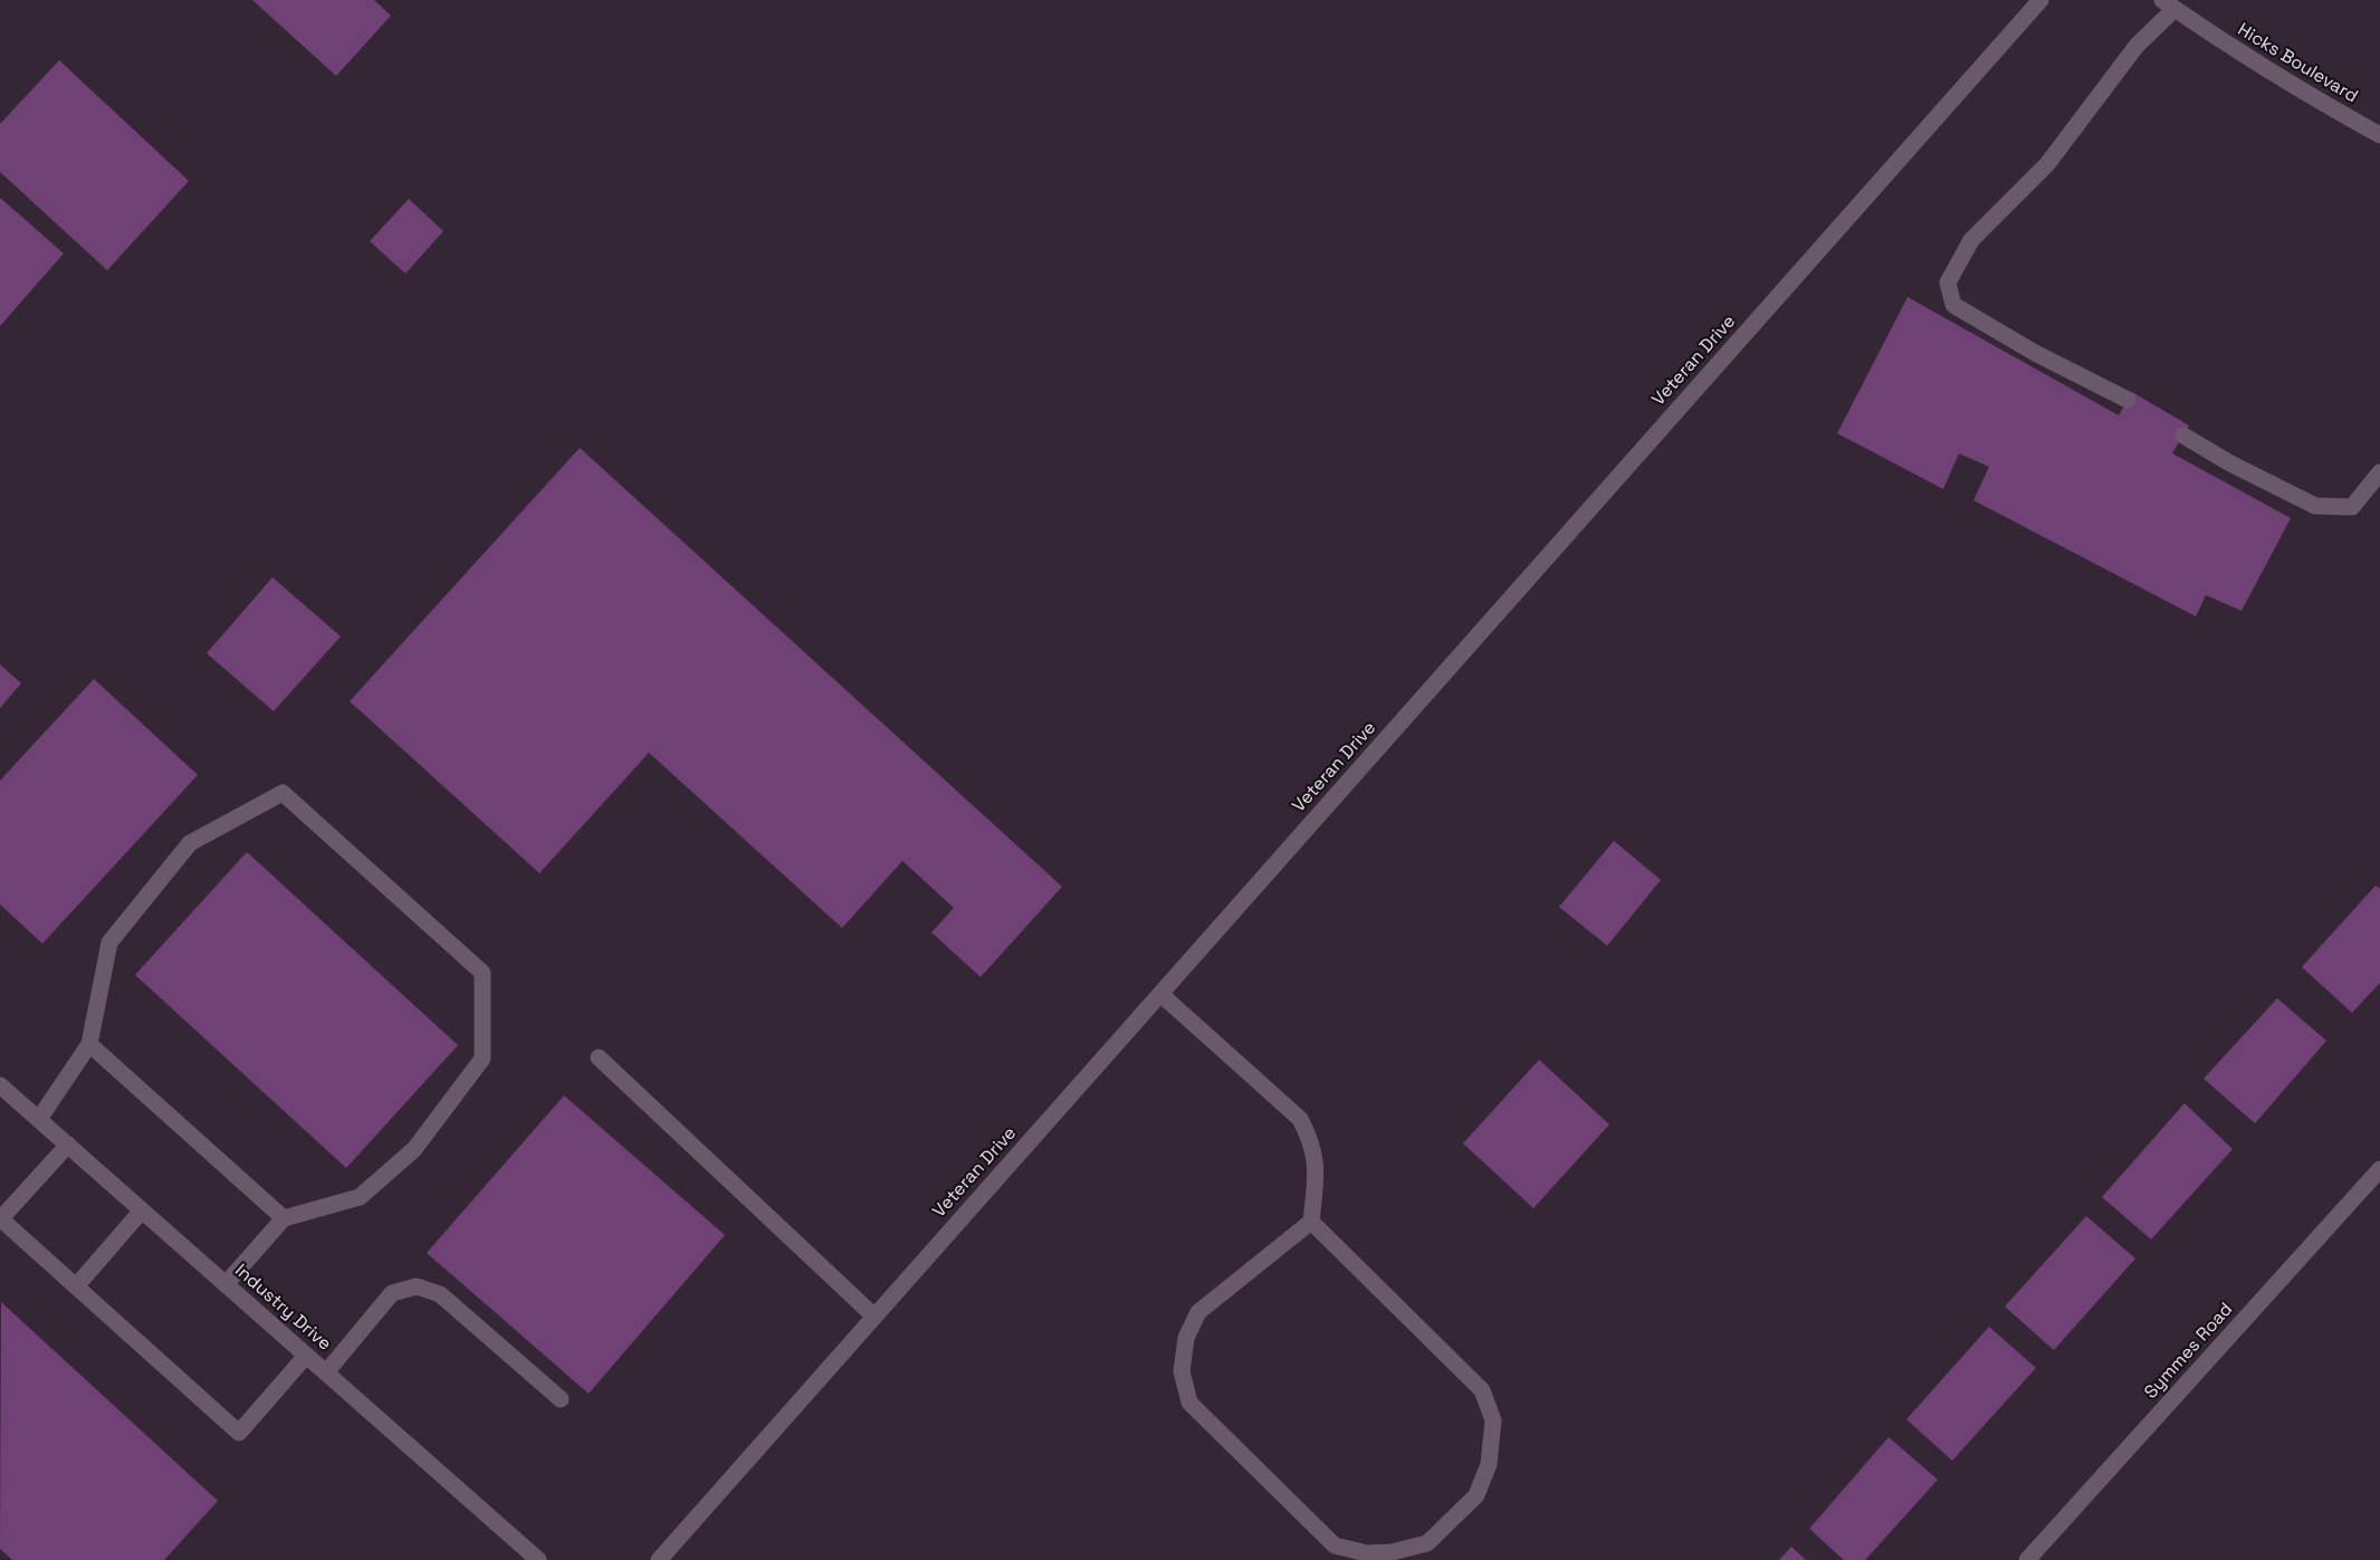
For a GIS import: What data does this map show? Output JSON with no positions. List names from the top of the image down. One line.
{"streets":{"street":["Hicks Boulevard","Veteran Drive","Industry Drive","Symmes Road"]}}
